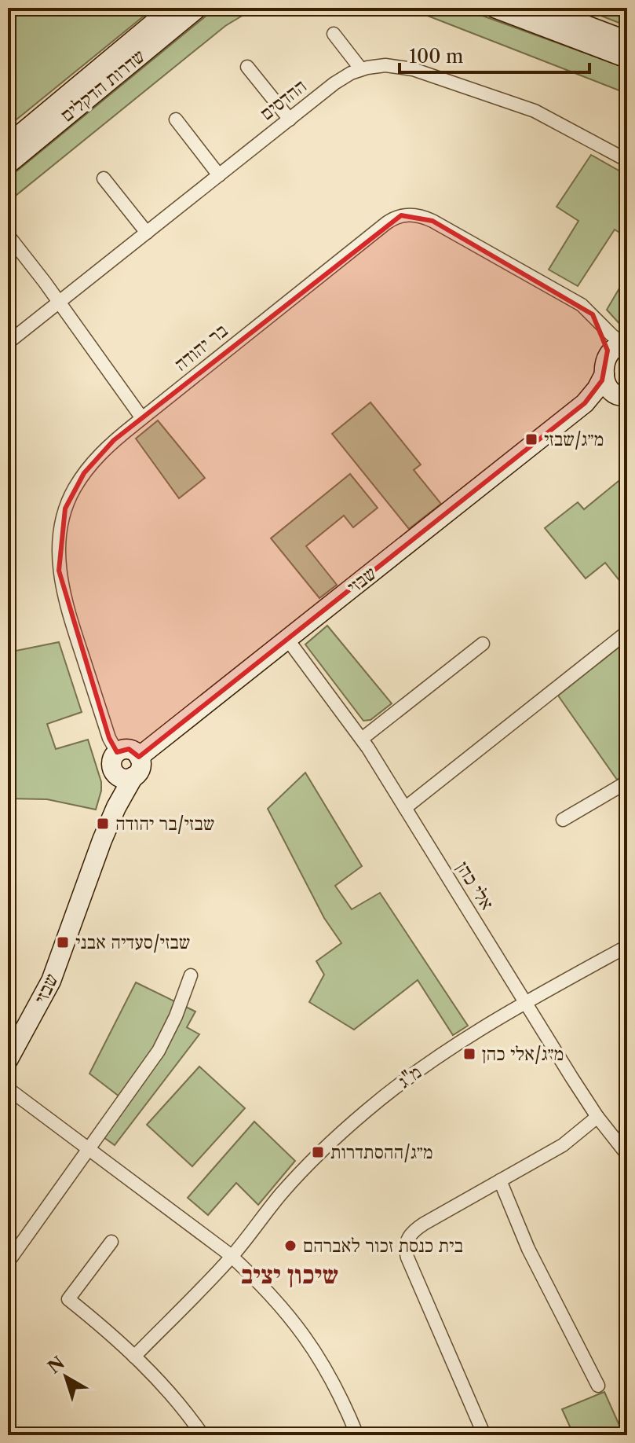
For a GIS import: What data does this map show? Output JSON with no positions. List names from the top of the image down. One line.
{"streets":{"street":["שדרות הדקלים","ההדסים","בר יהודה","שבזי","אלי כהן","מ\"ג"]},"crossings":[["בר יהודה","שבזי"],["שבזי","אלי כהן"],["אלי כהן","מ\"ג"]],"districts":["שיכון יציב"],"places":{"transit":["מ״ג/שבזי","שבזי/בר יהודה","שבזי/סעדיה אבני","מ״ג/אלי כהן","מ״ג/ההסתדרות"],"other":["בית כנסת זכור לאברהם"]},"scale_bar":"100 m","north":"top left"}
